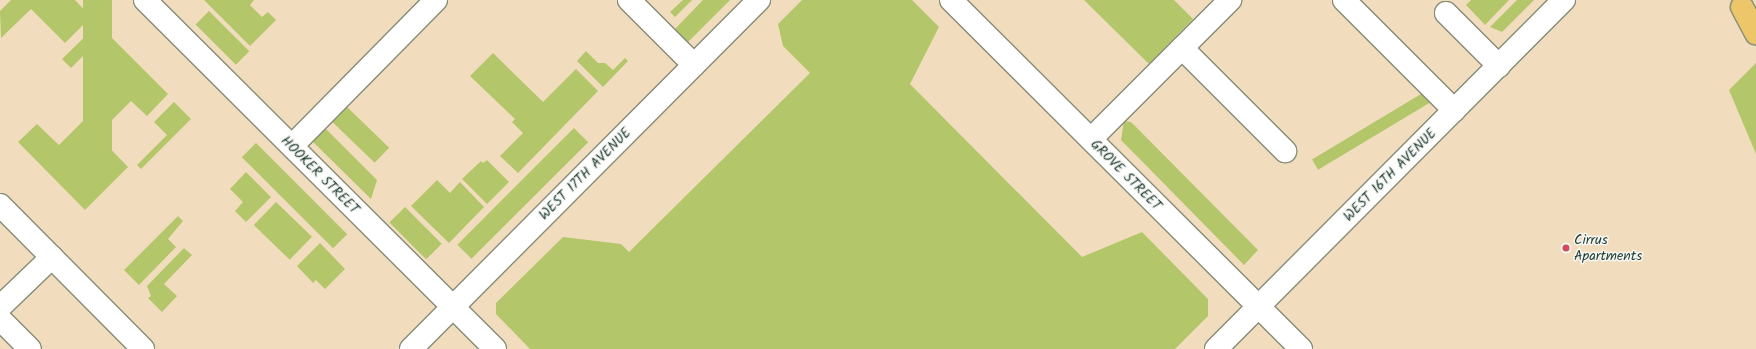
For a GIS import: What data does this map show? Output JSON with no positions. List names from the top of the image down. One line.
{"streets":{"street":["WEST 17TH AVENUE","HOOKER STREET","GROVE STREET","WEST 16TH AVENUE"]},"crossings":[["WEST 17TH AVENUE","HOOKER STREET"],["GROVE STREET","WEST 16TH AVENUE"]],"places":["Cirrus Apartments"]}
